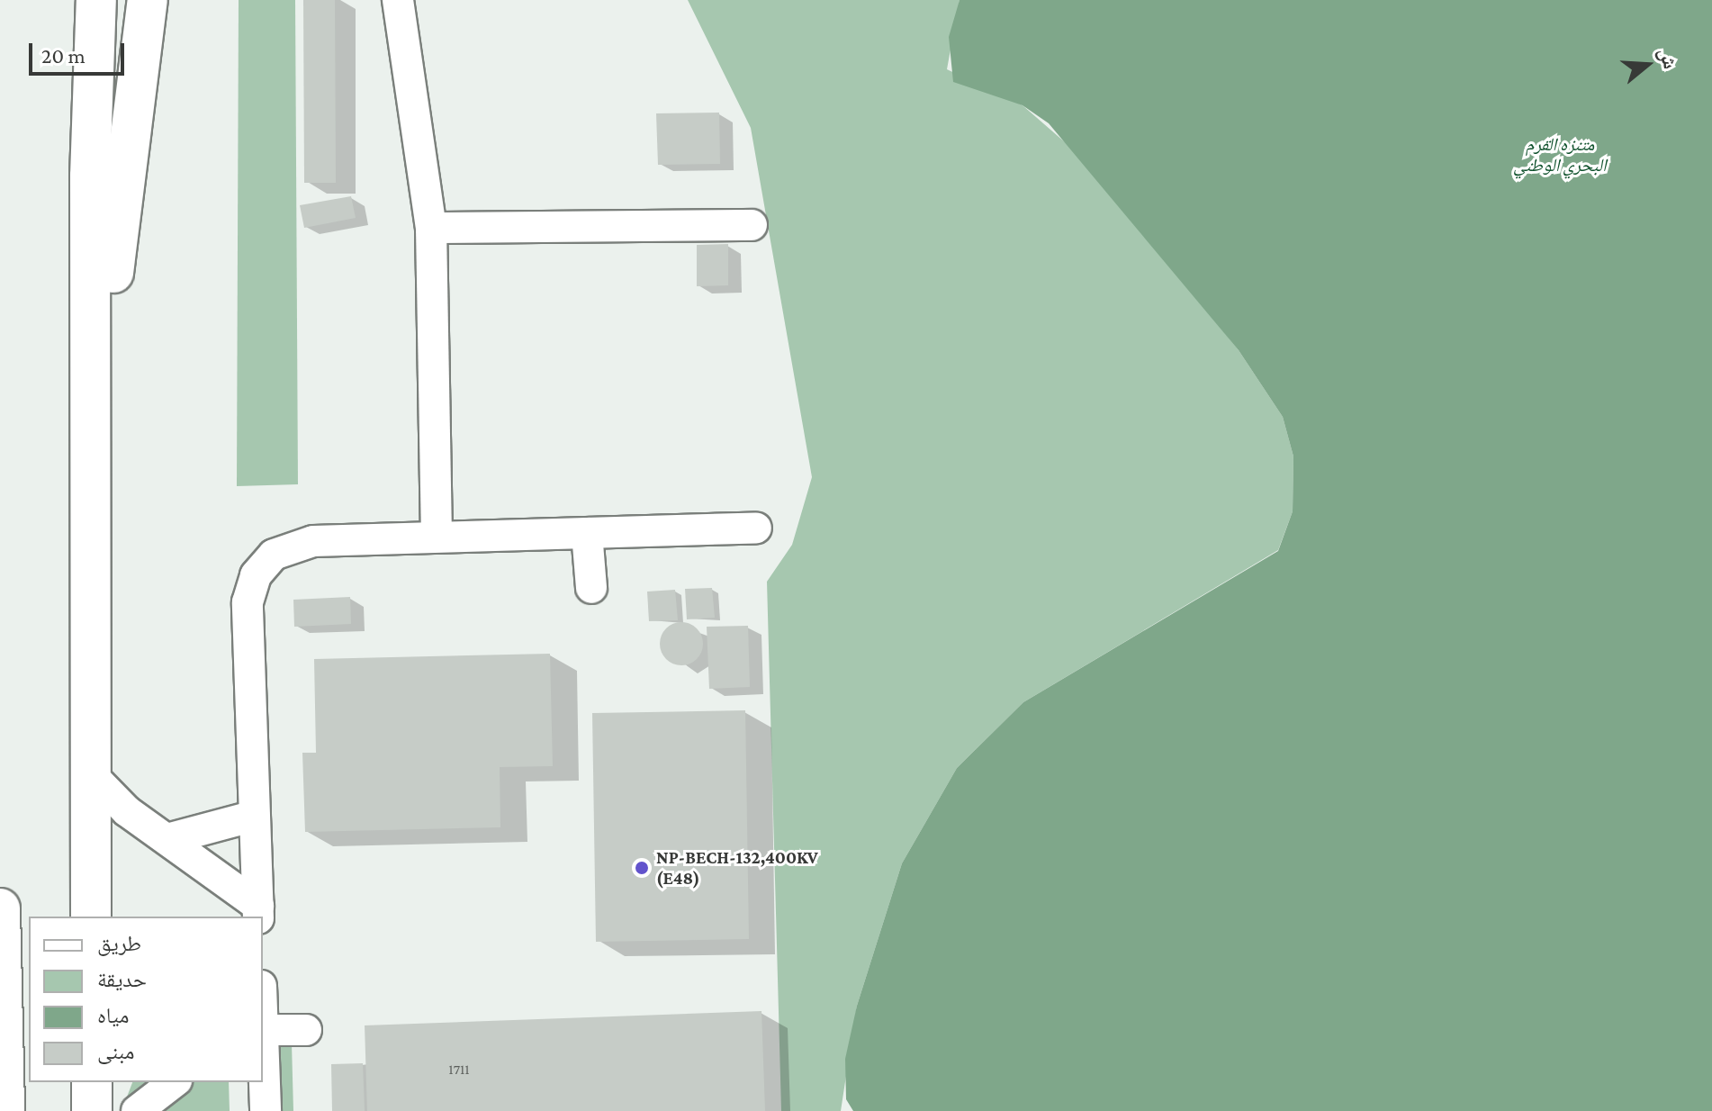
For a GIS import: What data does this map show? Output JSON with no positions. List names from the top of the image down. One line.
{"parks":["متنزه القرم البحري الوطني"],"places":["NP-BECH-132,400KV (E48)"],"house_numbers":["1711"],"legend":["طريق","حديقة","مياه","مبنى"],"scale_bar":"20 m","north":"right"}
